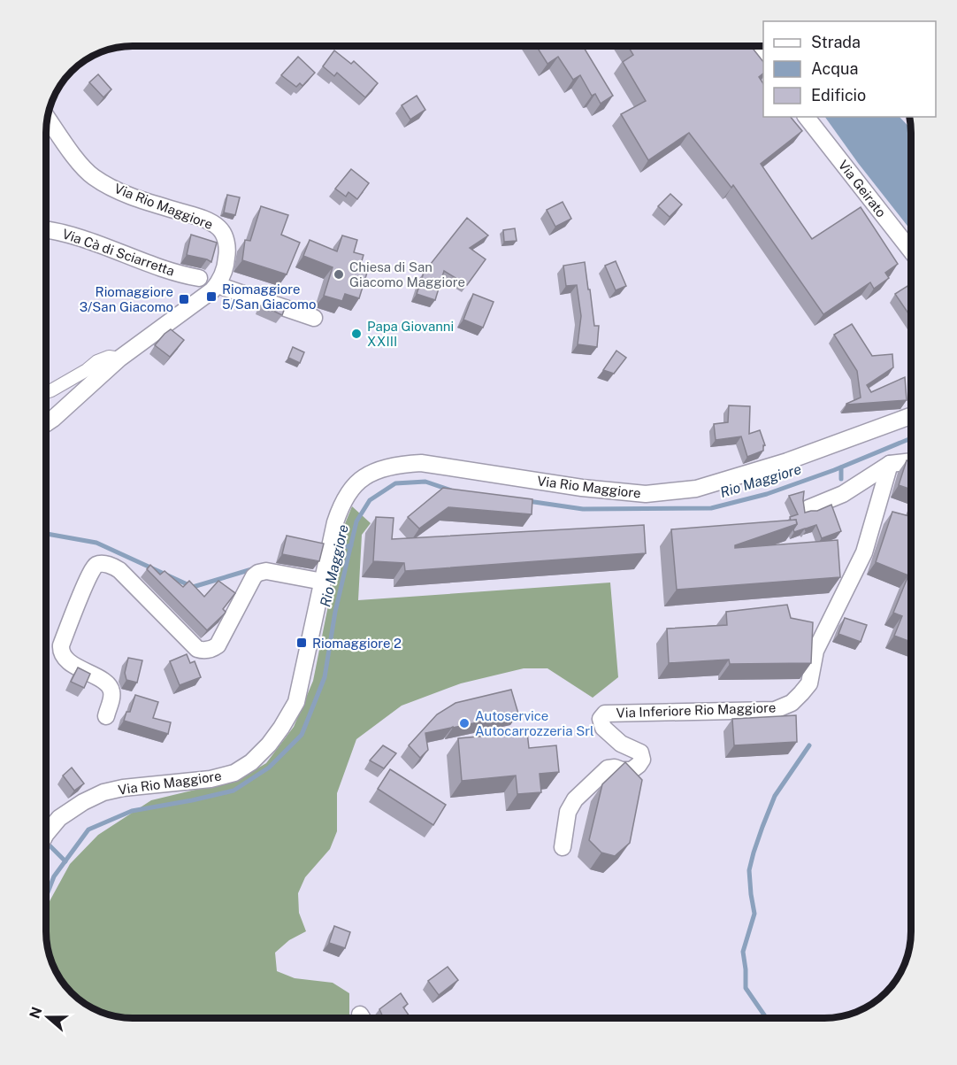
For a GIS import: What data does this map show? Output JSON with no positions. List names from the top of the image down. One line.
{"streets":{"street":["Via Geirato","Via Rio Maggiore","Via Cà di Sciarretta","Via Inferiore Rio Maggiore"]},"water":["Rio Maggiore"],"places":{"other":["Chiesa di San Giacomo Maggiore","Papa Giovanni XXIII","Autoservice Autocarrozzeria Srl"],"transit":["Riomaggiore 5/San Giacomo","Riomaggiore 3/San Giacomo","Riomaggiore 2"]},"legend":["Strada","Acqua","Edificio"],"north":"left"}
